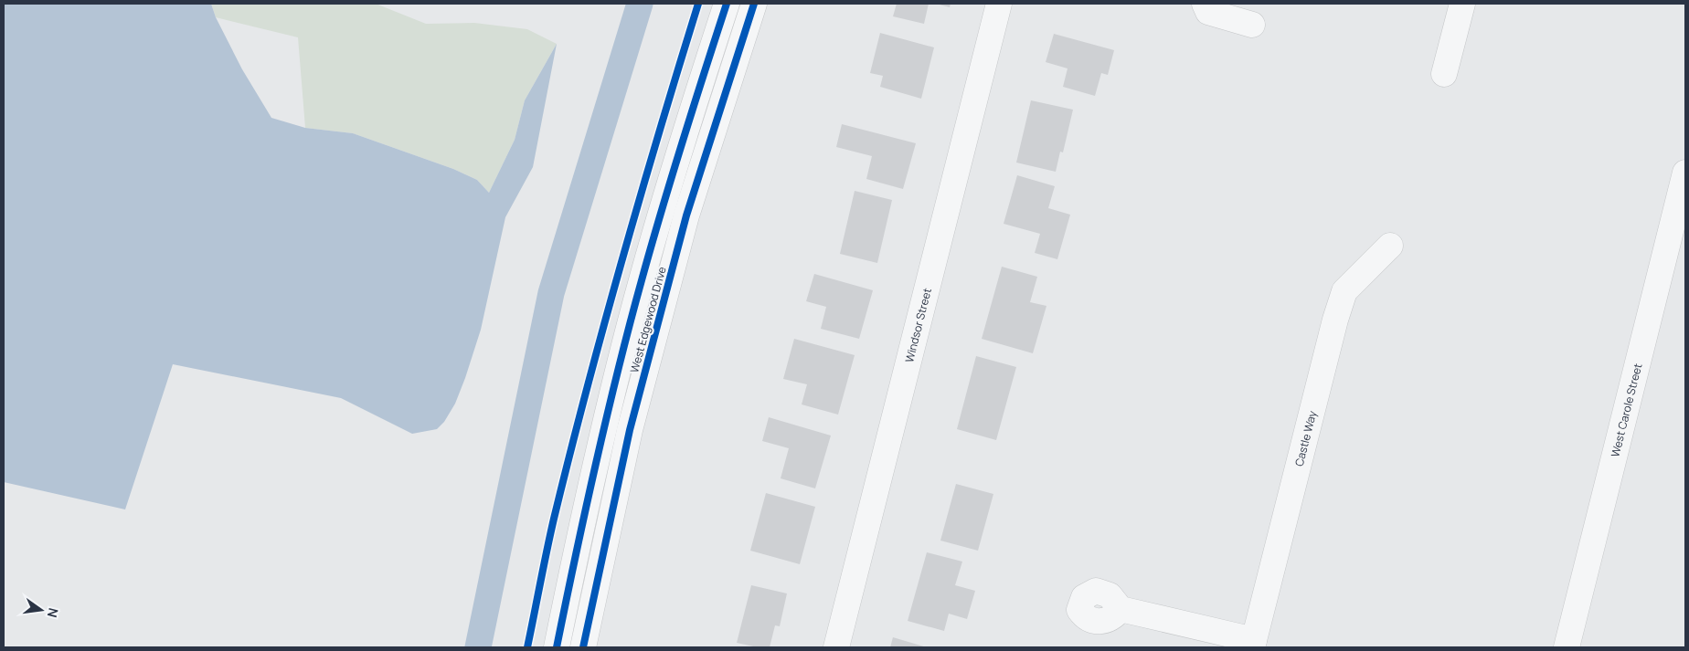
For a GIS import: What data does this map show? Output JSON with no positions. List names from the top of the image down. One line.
{"streets":{"street":["West Edgewood Drive","Windsor Street","West Carole Street","Castle Way"]},"north":"right"}
